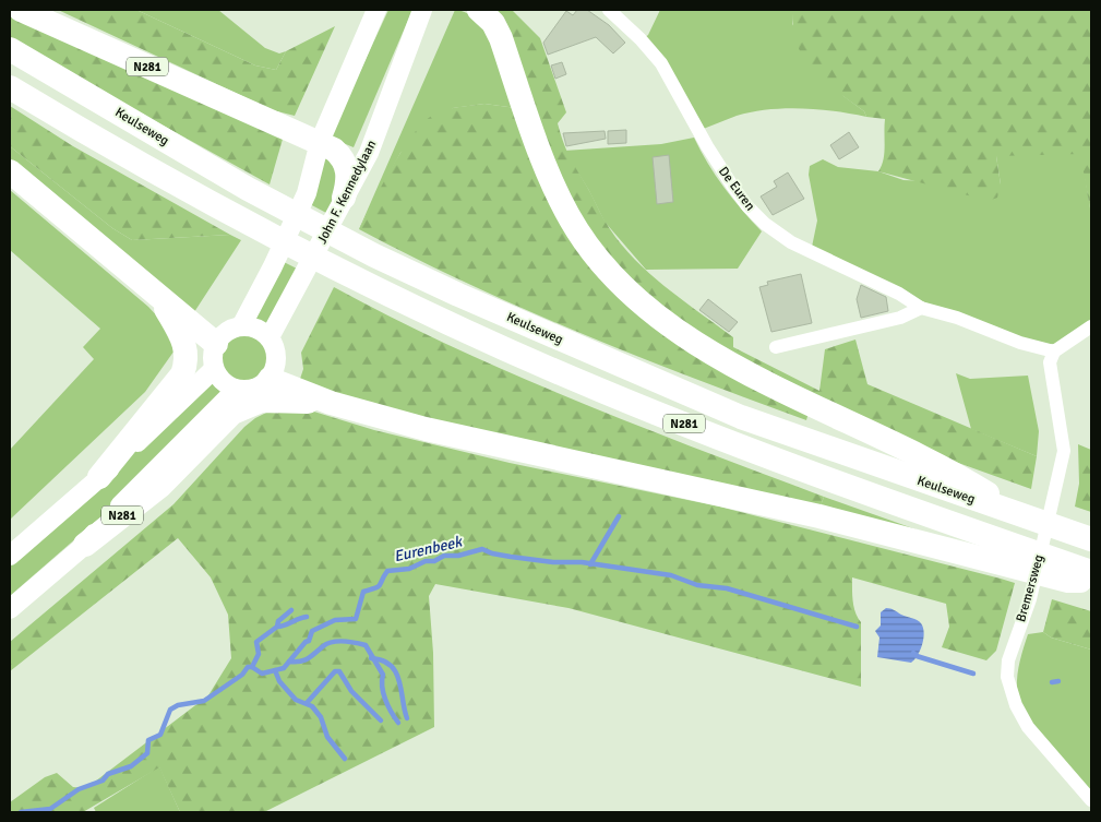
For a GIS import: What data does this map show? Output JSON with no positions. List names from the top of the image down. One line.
{"streets":{"highway":["N281","Keulseweg"],"street":["De Euren","John F. Kennedylaan","Bremersweg"]},"crossings":[["N281","Keulseweg"],["N281","John F. Kennedylaan"],["De Euren","Bremersweg"]],"water":["Eurenbeek"]}
